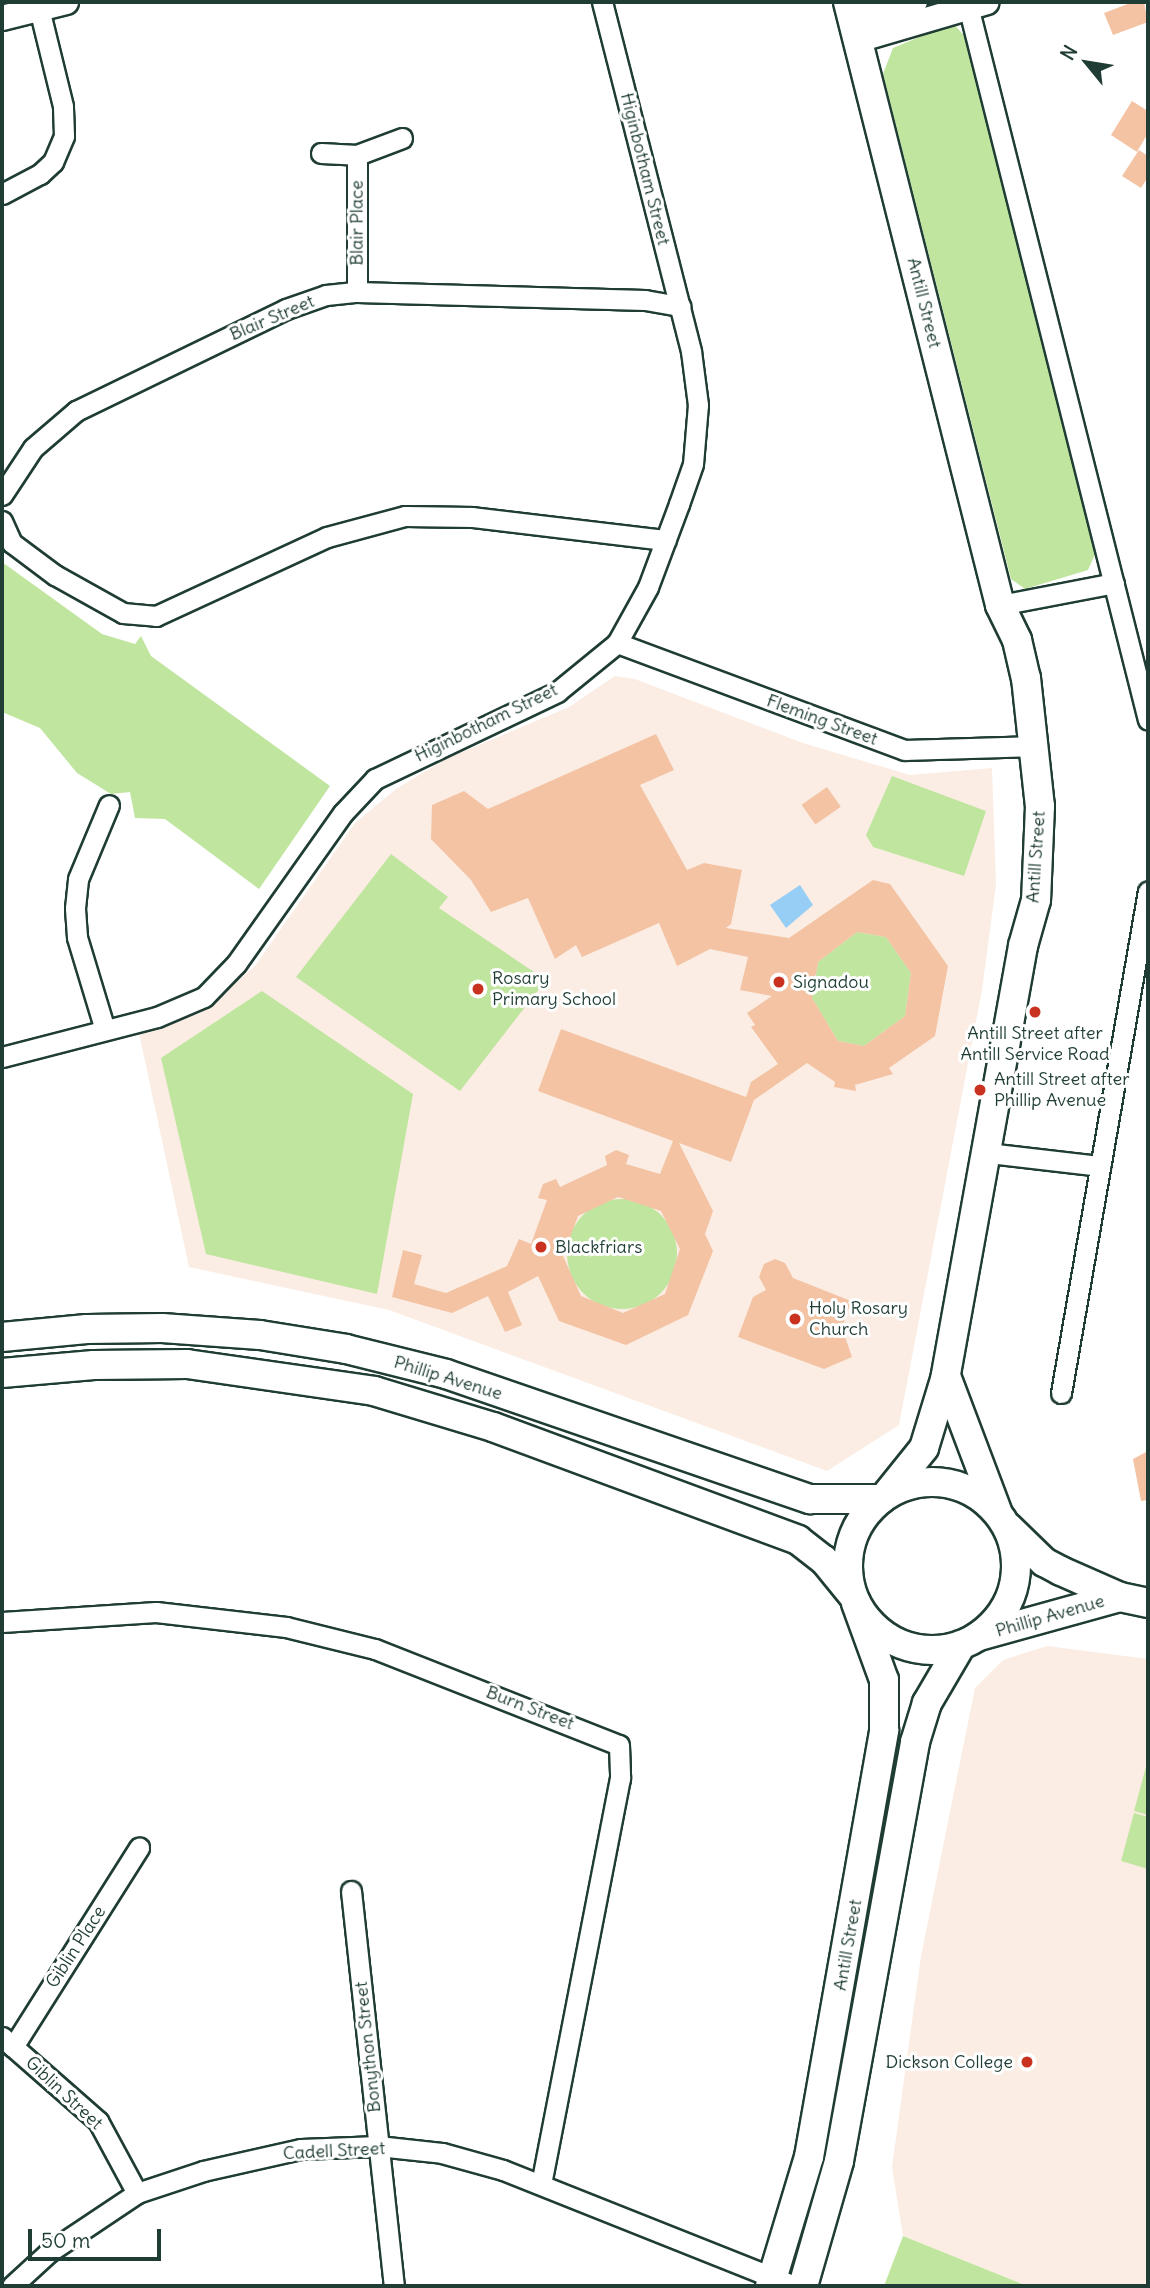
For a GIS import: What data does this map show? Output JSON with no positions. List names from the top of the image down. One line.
{"streets":{"main road":["Antill Street","Phillip Avenue"],"street":["Higinbotham Street","Blair Place","Blair Street","Fleming Street","Burn Street","Giblin Place","Bonython Street","Giblin Street","Cadell Street"]},"crossings":[["Higinbotham Street","Blair Street"],["Higinbotham Street","Fleming Street"],["Blair Place","Blair Street"],["Antill Street","Fleming Street"],["Antill Street","Phillip Avenue"],["Antill Street","Cadell Street"],["Burn Street","Cadell Street"],["Giblin Place","Giblin Street"],["Bonython Street","Cadell Street"],["Giblin Street","Cadell Street"]],"places":["Signadou","Rosary Primary School","Antill Street after Antill Service Road","Antill Street after Phillip Avenue","Blackfriars","Holy Rosary Church","Dickson College"],"scale_bar":"50 m","north":"top left"}
